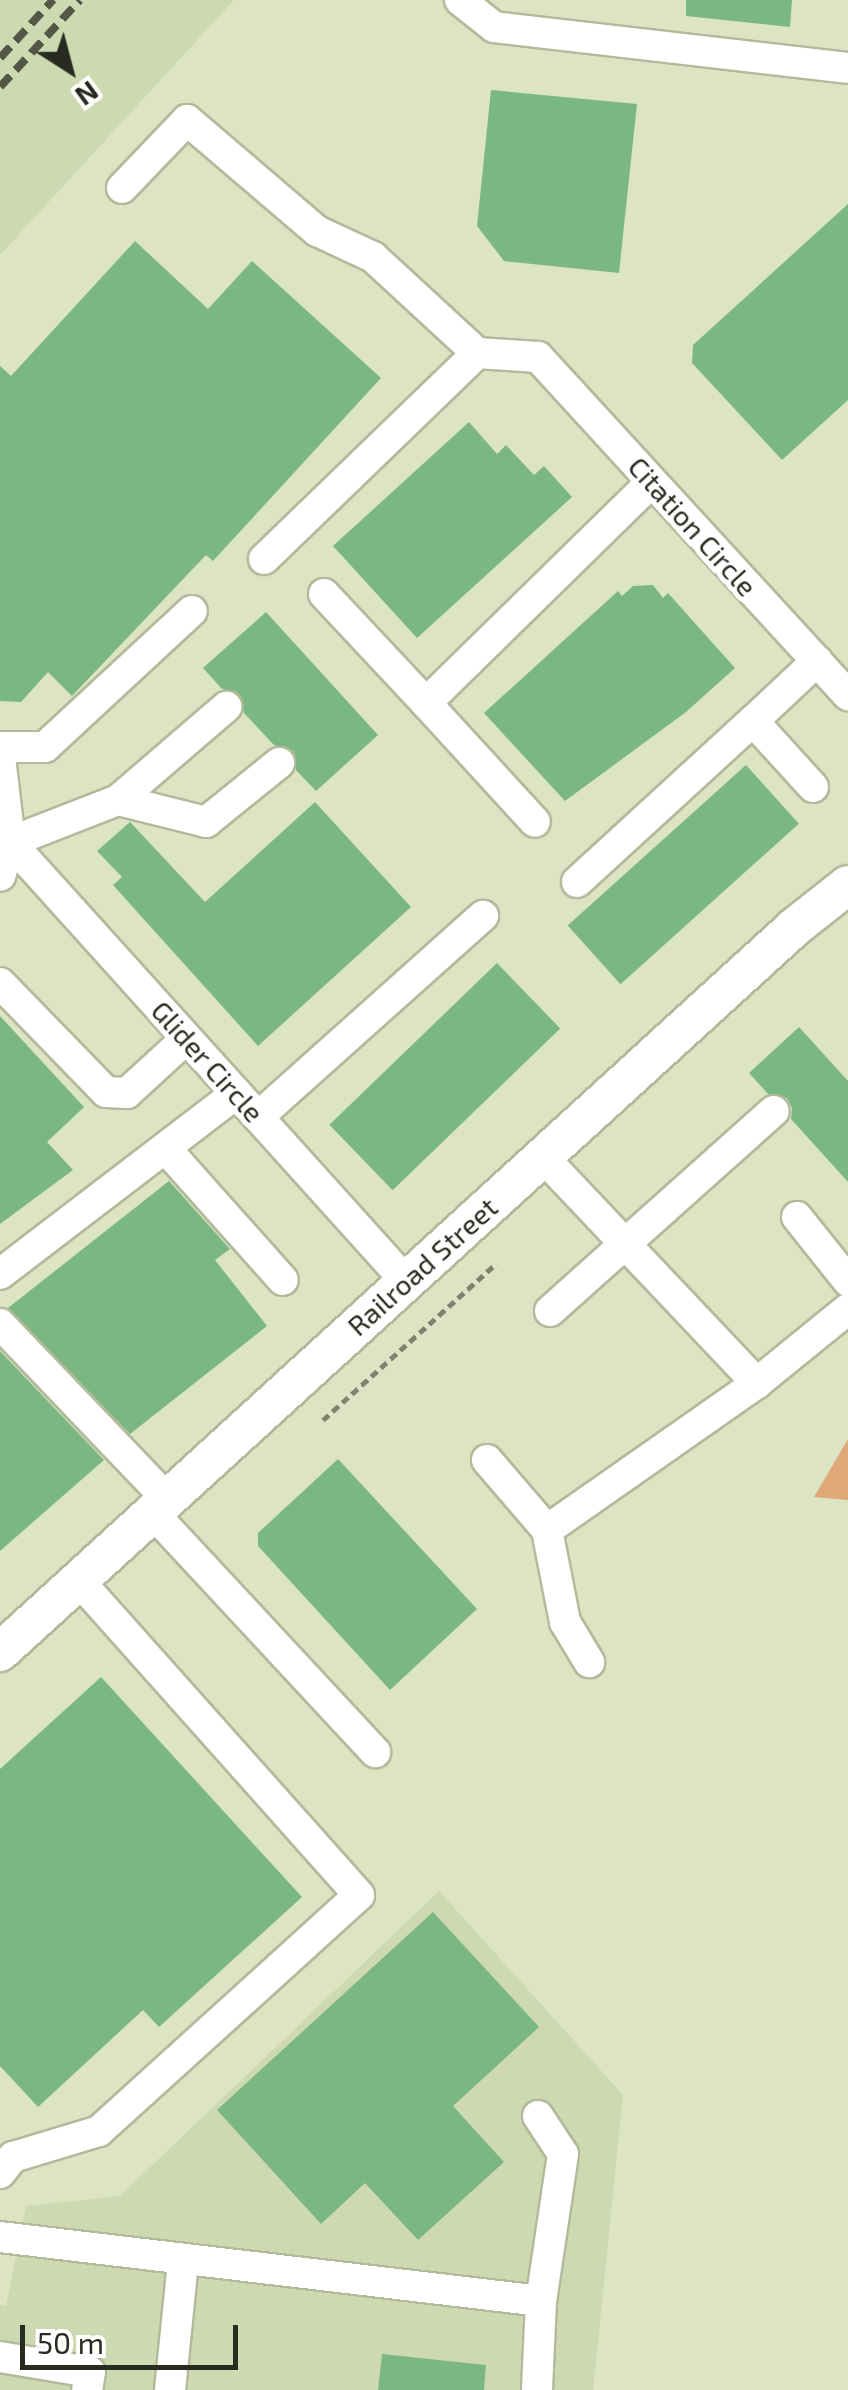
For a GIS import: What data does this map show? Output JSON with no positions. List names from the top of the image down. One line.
{"streets":{"main road":["Railroad Street"],"street":["Citation Circle","Glider Circle"]},"crossings":[["Glider Circle","Railroad Street"]],"scale_bar":"50 m","north":"bottom right"}
